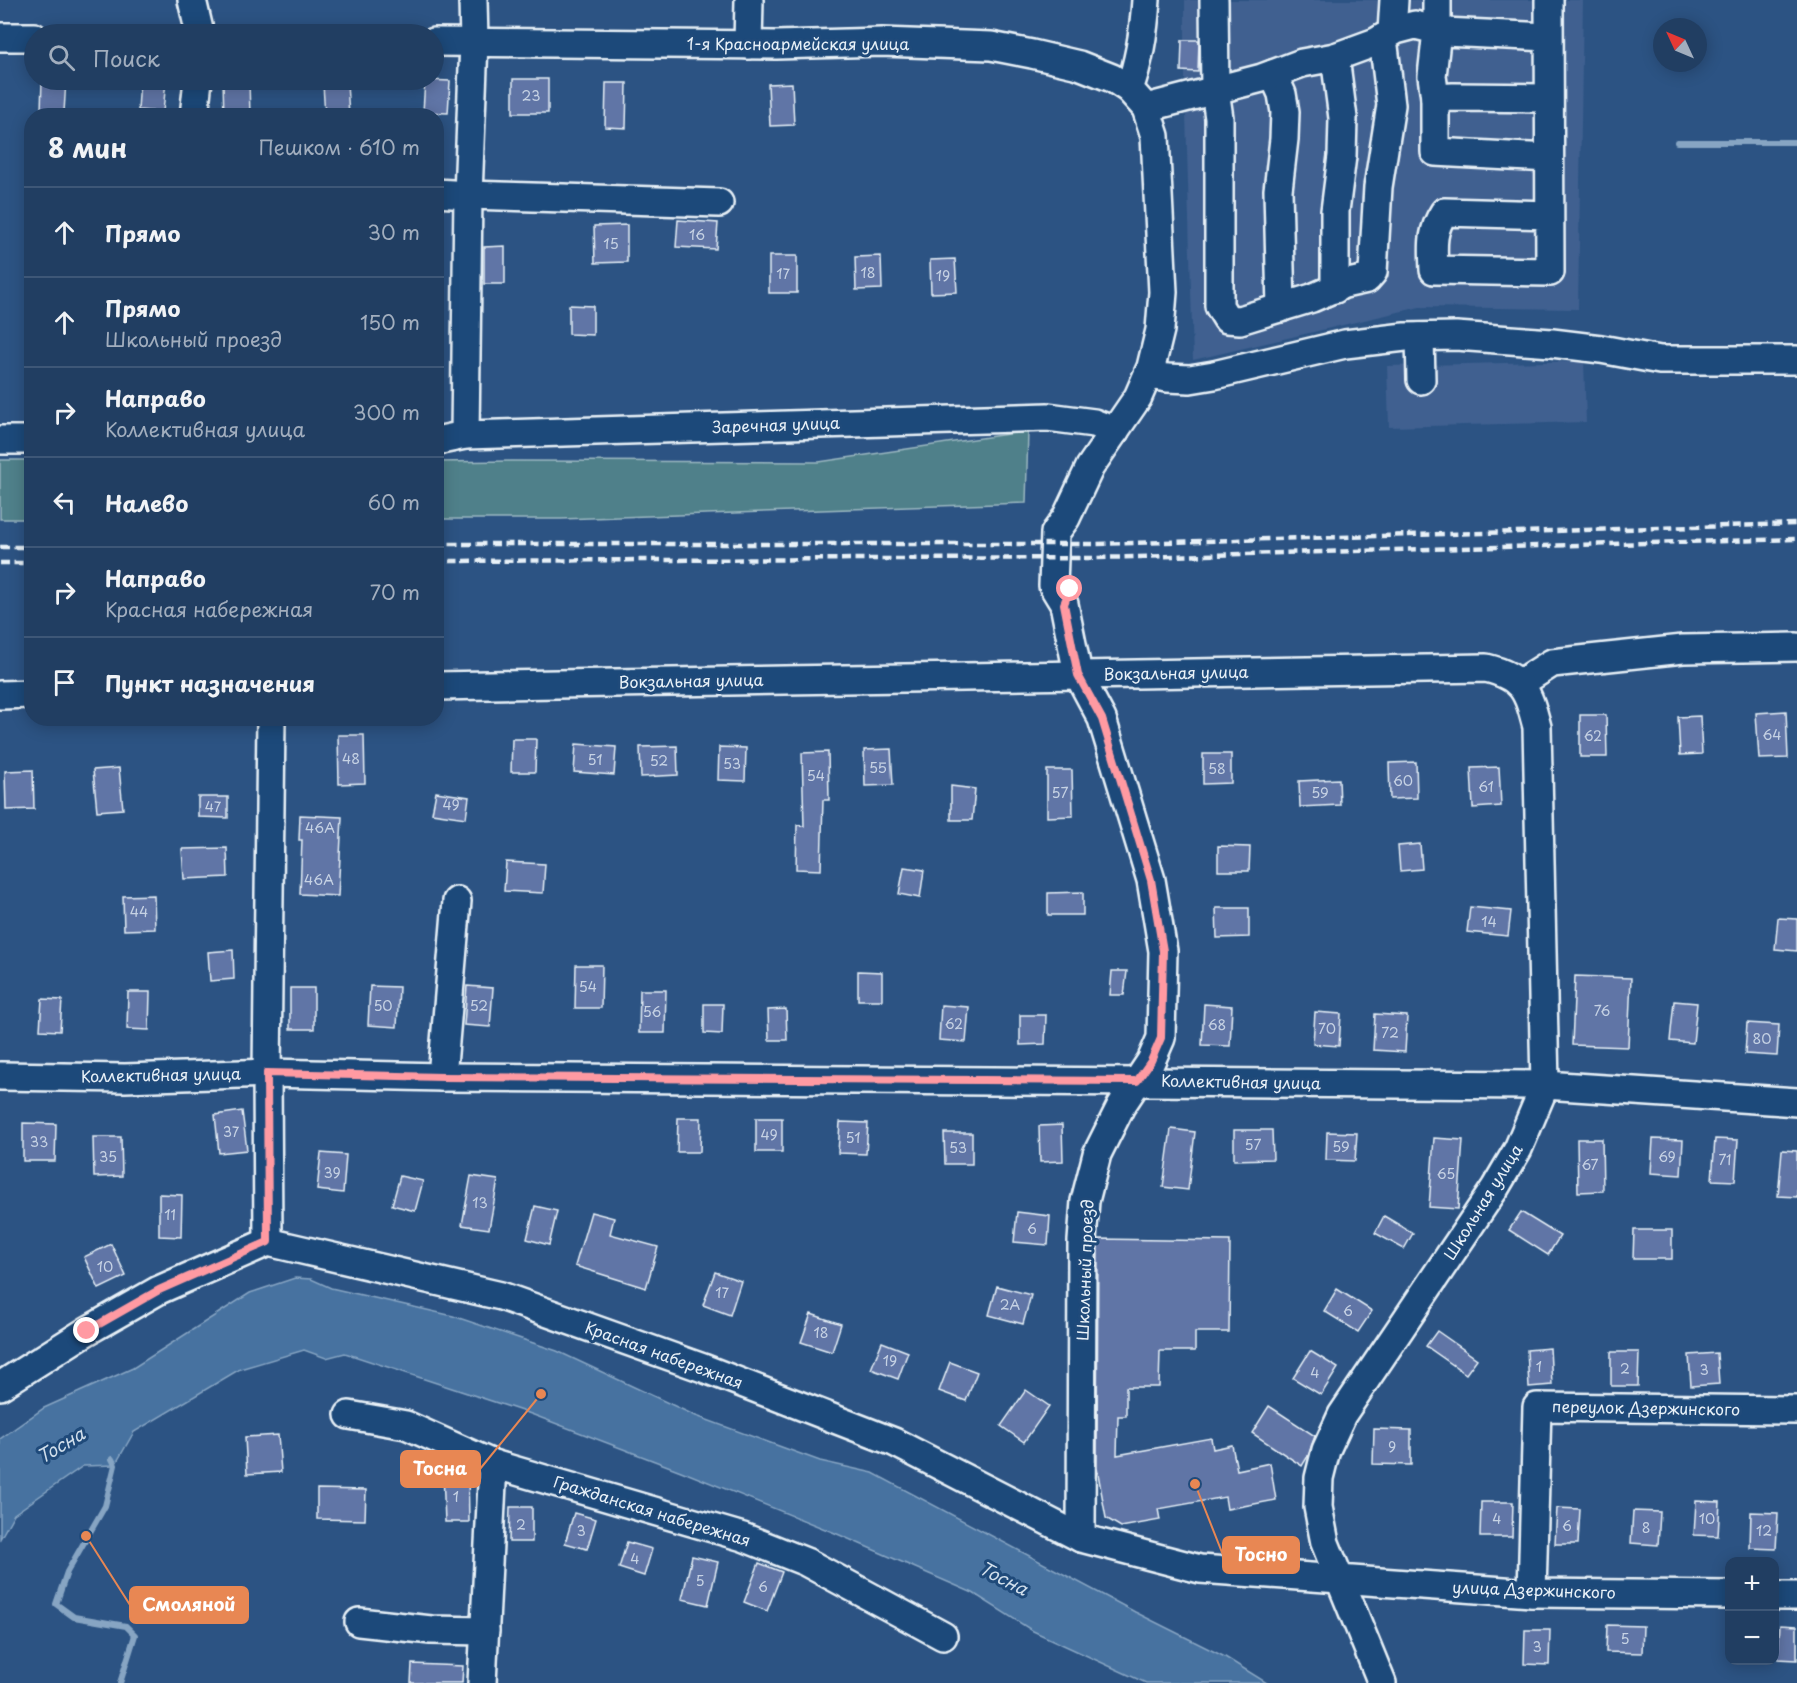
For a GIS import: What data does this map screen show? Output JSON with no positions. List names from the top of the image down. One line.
{"streets":{"street":["1-я Красноармейская улица","Заречная улица","Вокзальная улица","Коллективная улица","Школьная улица","Школьный проезд","Красная набережная","переулок Дзержинского","Гражданская набережная","улица Дзержинского"]},"crossings":[["Заречная улица","Школьный проезд"],["Вокзальная улица","Школьная улица"],["Вокзальная улица","Школьный проезд"],["Коллективная улица","Школьная улица"],["Коллективная улица","Школьный проезд"],["Школьная улица","Красная набережная"],["Школьная улица","улица Дзержинского"],["Школьный проезд","Красная набережная"],["Красная набережная","улица Дзержинского"],["переулок Дзержинского","улица Дзержинского"]],"water":["Тосна"],"places":["Тосна","Тосно","Смоляной"],"house_numbers":["23","16","15","18","17","19","64","62","48","51","52","53","55","58","54","60","61","57","59","49","47","46А","46А","44","14","54","50","52","76","56","62","68","70","72","80","37","49","51","33","57","59","53","35","69","71","67","39","65","13","11","6","10","17","2А","6","18","19","1","2","3","4","9","1","4","10","2","6","8","3","12","4","5","6","5","3"],"north":"top left","page":{"search":"Поиск","heading":["8 мин","Пешком · 610 m"],"list":[["Прямо","30 m"],["Прямо","Школьный проезд","150 m"],["Направо","Коллективная улица","300 m"],["Налево","60 m"],["Направо","Красная набережная","70 m"],"Пункт назначения"],"map_buttons":["+","−"]}}
